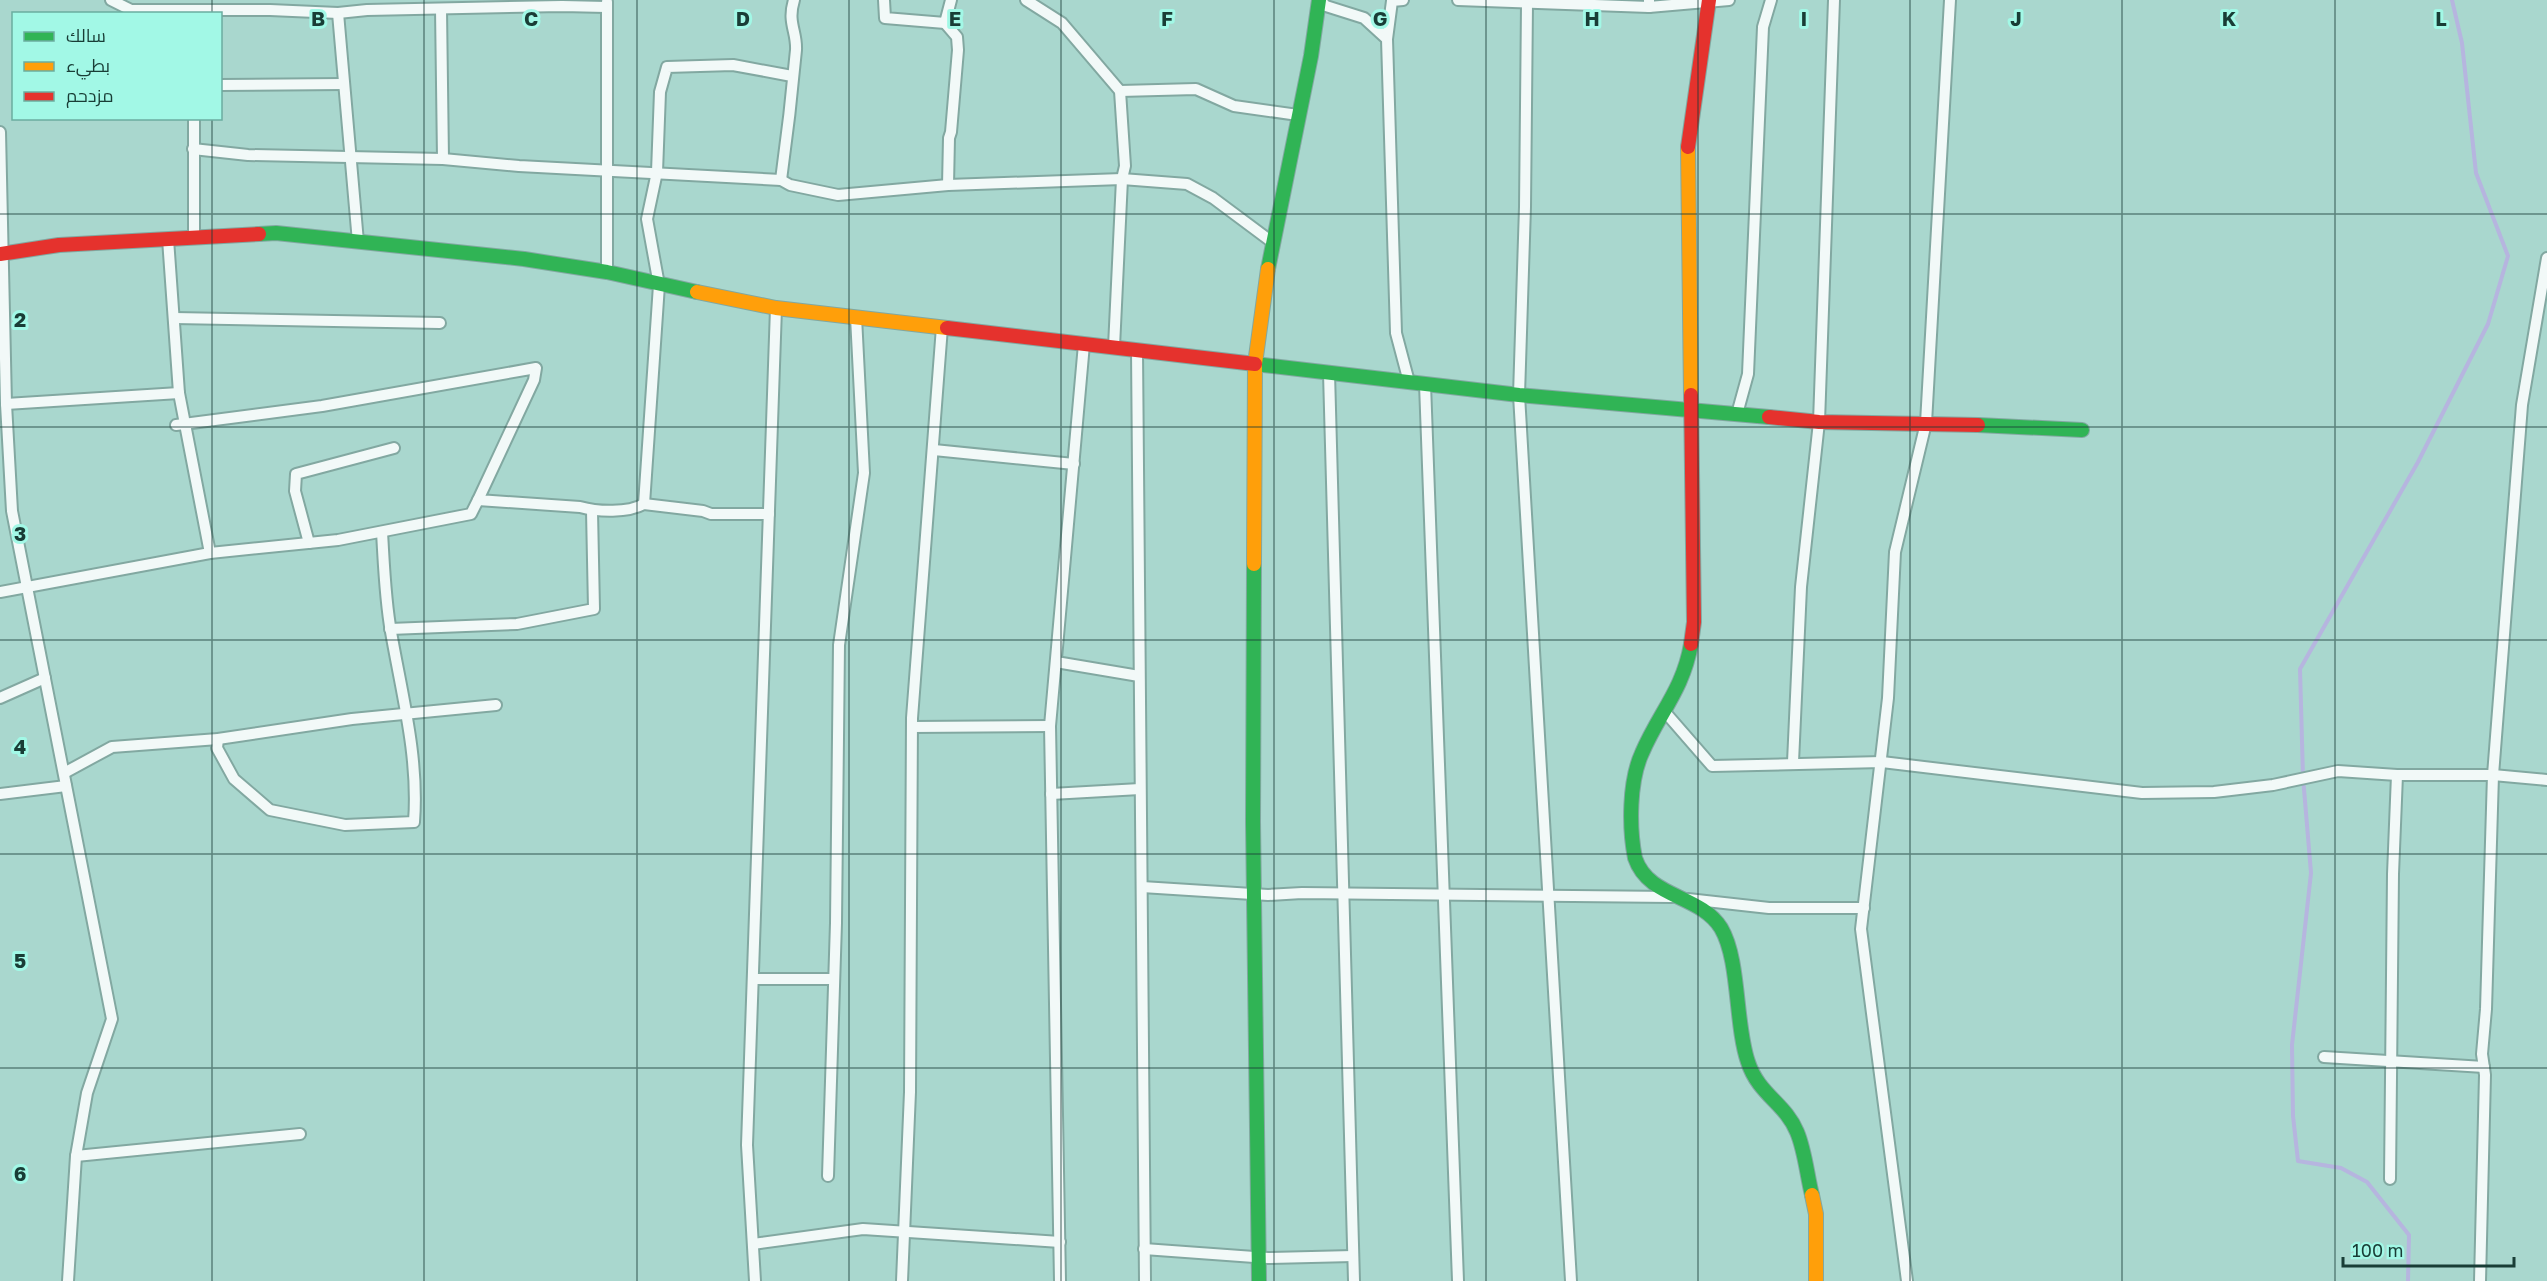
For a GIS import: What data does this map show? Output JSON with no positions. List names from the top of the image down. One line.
{"legend":["سالك","بطيء","مزدحم"],"scale_bar":"100 m","grid":{"columns":["B","C","D","E","F","G","H","I","J","K","L"],"rows":["2","3","4","5","6"]}}
